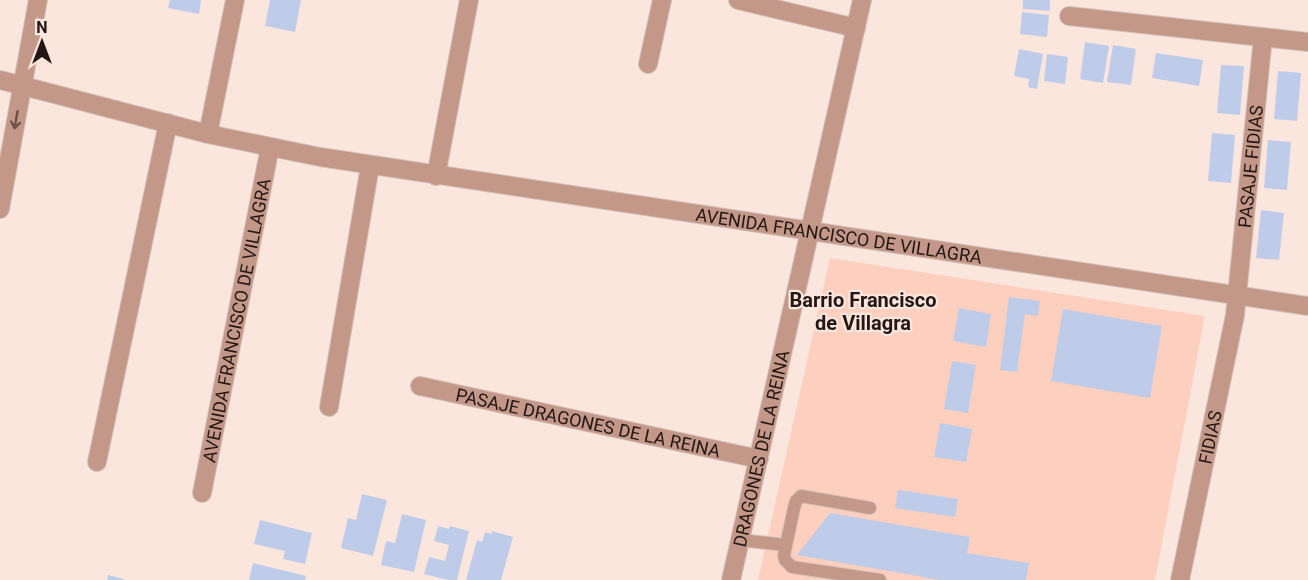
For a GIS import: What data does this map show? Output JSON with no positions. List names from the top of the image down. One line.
{"streets":{"street":["PASAJE FIDIAS","AVENIDA FRANCISCO DE VILLAGRA","PASAJE DRAGONES DE LA REINA","FIDIAS","DRAGONES DE LA REINA"]},"crossings":[["PASAJE FIDIAS","AVENIDA FRANCISCO DE VILLAGRA"],["PASAJE FIDIAS","FIDIAS"],["AVENIDA FRANCISCO DE VILLAGRA","FIDIAS"],["AVENIDA FRANCISCO DE VILLAGRA","DRAGONES DE LA REINA"],["PASAJE DRAGONES DE LA REINA","DRAGONES DE LA REINA"]],"districts":["Barrio Francisco de Villagra"],"north":"top"}
